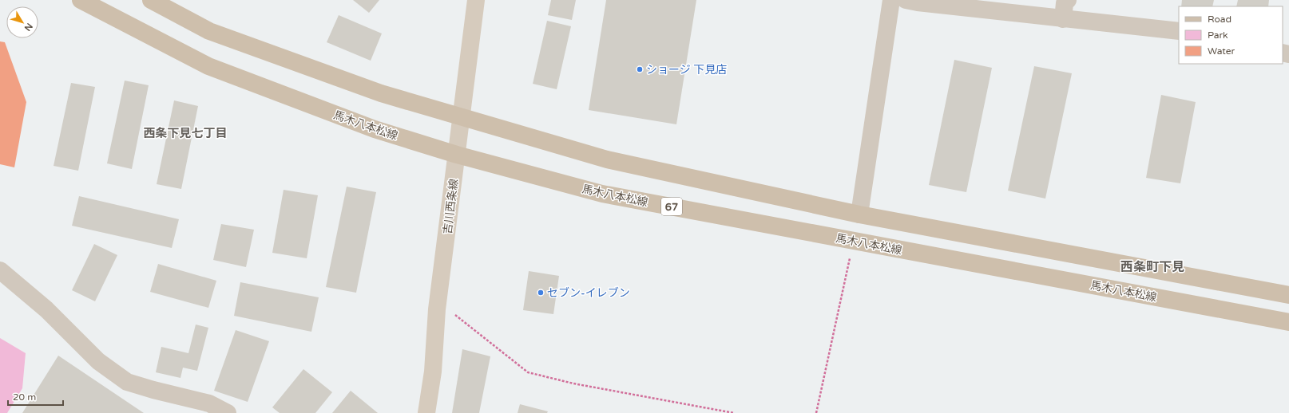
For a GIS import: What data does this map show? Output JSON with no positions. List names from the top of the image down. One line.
{"streets":{"main road":["馬木八本松線","吉川西条線","67"]},"crossings":[["馬木八本松線","吉川西条線"]],"districts":["西条下見七丁目","西条町下見"],"places":["ショージ 下見店","セブン-イレブン"],"legend":["Road","Park","Water"],"scale_bar":"20 m","north":"bottom right"}
